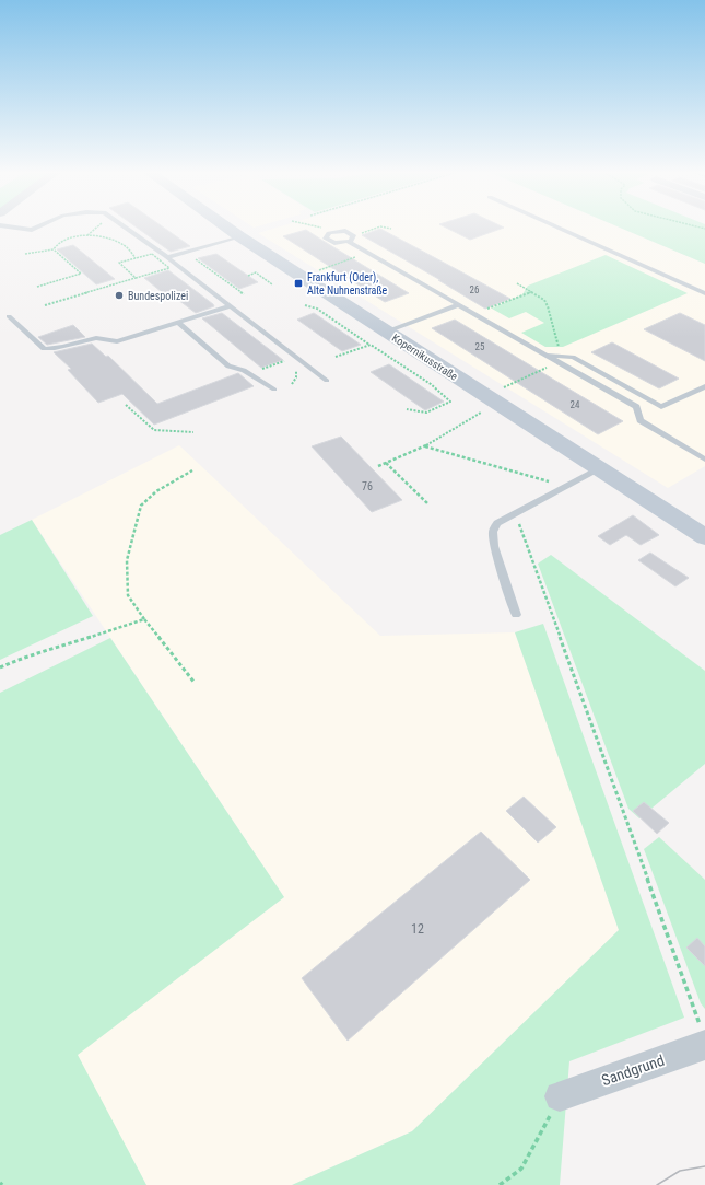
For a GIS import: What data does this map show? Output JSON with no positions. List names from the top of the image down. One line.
{"streets":{"main road":["Kopernikusstraße"],"street":["Sandgrund"]},"places":{"transit":["Frankfurt (Oder), Alte Nuhnenstraße"],"other":["Bundespolizei"]},"house_numbers":["26","25","24","76","12"]}
